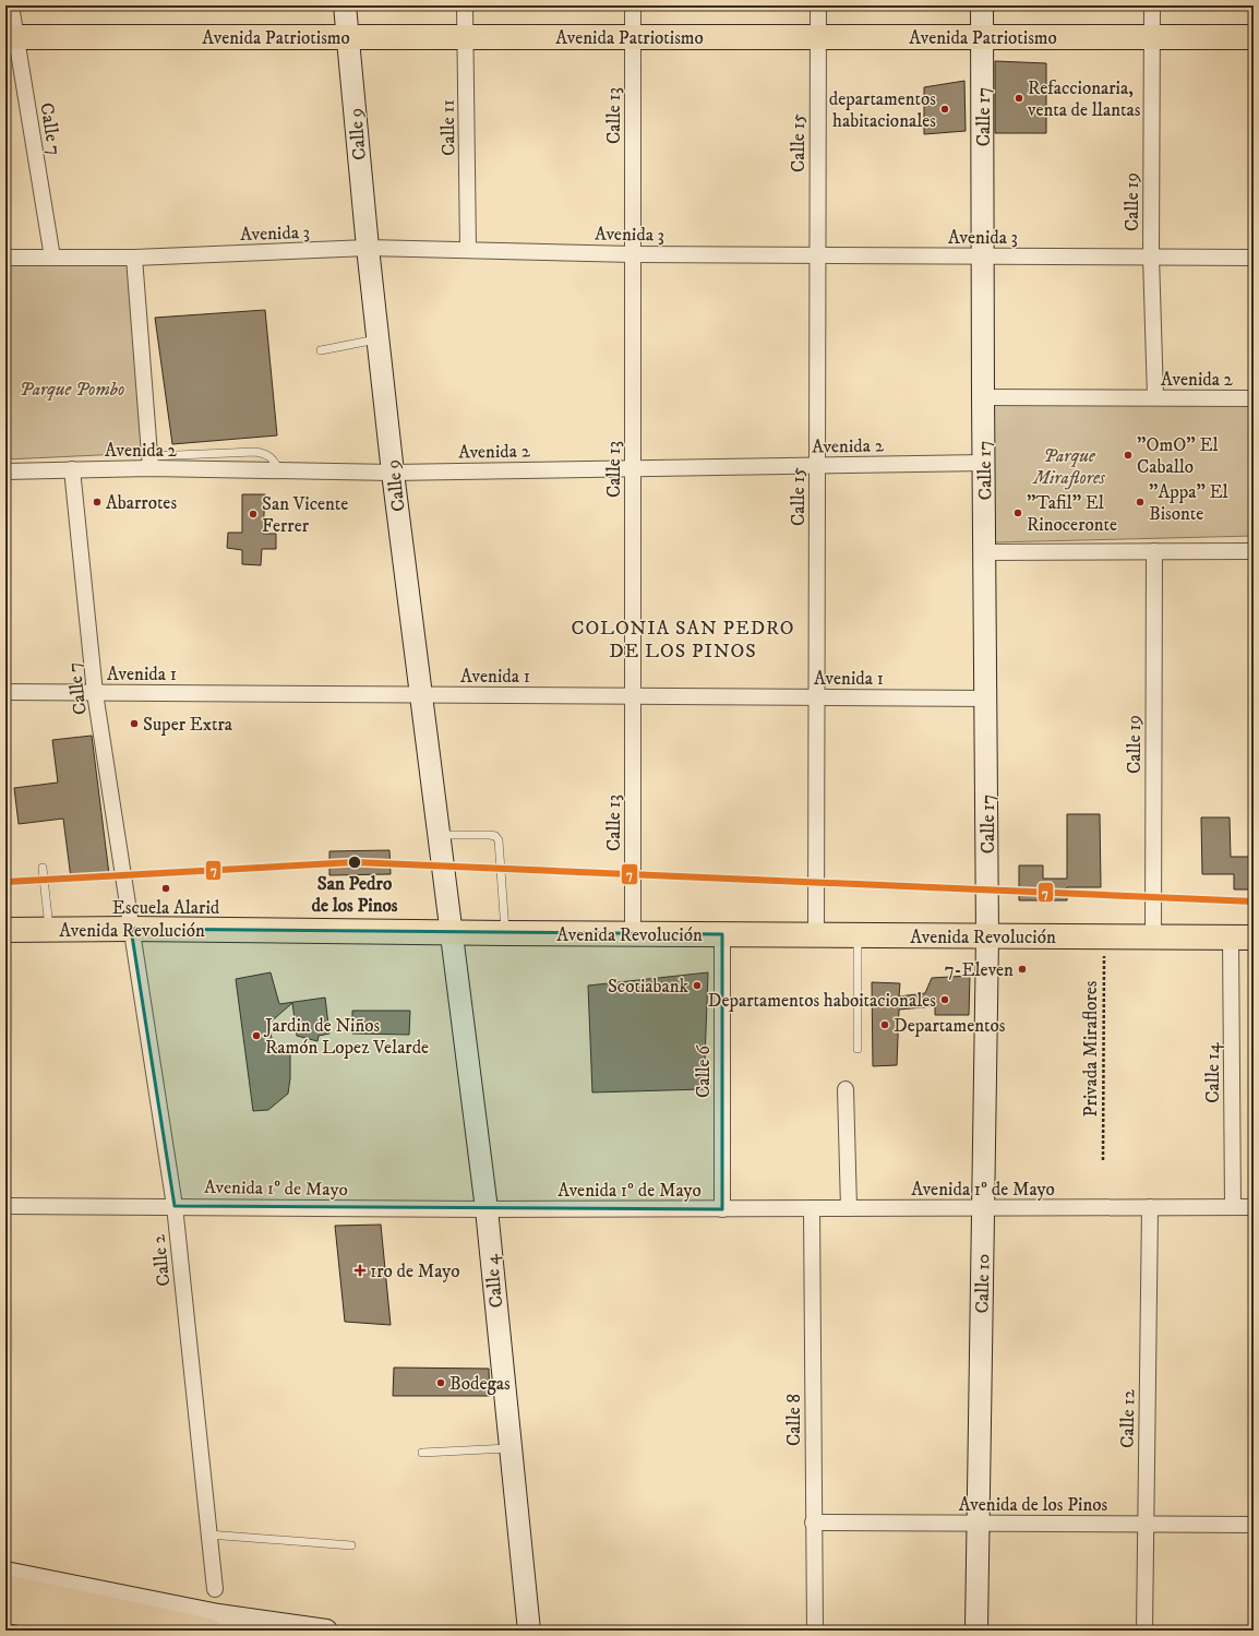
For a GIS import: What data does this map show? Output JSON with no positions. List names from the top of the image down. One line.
{"streets":{"main road":["Avenida Patriotismo","Avenida Revolución"],"street":["Calle 13","Calle 17","Calle 11","Calle 7","Calle 9","Calle 15","Calle 19","Avenida 3","Avenida 2","Avenida 1","Calle 6","Calle 14","Avenida 1º de Mayo","Calle 2","Calle 4","Calle 10","Calle 12","Calle 8","Avenida de los Pinos"],"path":["Privada Miraflores"]},"crossings":[["Avenida Patriotismo","Calle 13"],["Avenida Patriotismo","Calle 17"],["Avenida Patriotismo","Calle 11"],["Avenida Patriotismo","Calle 7"],["Avenida Patriotismo","Calle 9"],["Avenida Patriotismo","Calle 15"],["Avenida Patriotismo","Calle 19"],["Calle 13","Avenida 3"],["Calle 13","Avenida 2"],["Calle 13","Avenida 1"],["Calle 13","Avenida Revolución"],["Calle 17","Avenida 3"],["Calle 17","Avenida 2"],["Calle 17","Avenida 1"],["Calle 17","Avenida Revolución"],["Calle 17","Calle 10"],["Calle 11","Avenida 3"],["Calle 7","Avenida 3"],["Calle 7","Avenida 2"],["Calle 7","Avenida 1"],["Calle 7","Avenida Revolución"],["Calle 7","Calle 2"],["Calle 9","Avenida 3"],["Calle 9","Avenida 2"],["Calle 9","Avenida 1"],["Calle 9","Avenida Revolución"],["Calle 9","Calle 4"],["Calle 15","Avenida 3"],["Calle 15","Avenida 2"],["Calle 15","Avenida 1"],["Calle 15","Avenida Revolución"],["Calle 19","Avenida 3"],["Calle 19","Avenida 2"],["Calle 19","Avenida Revolución"],["Avenida Revolución","Privada Miraflores"],["Avenida Revolución","Calle 6"],["Avenida Revolución","Calle 14"],["Avenida Revolución","Calle 2"],["Avenida Revolución","Calle 4"],["Avenida Revolución","Calle 10"],["Calle 6","Avenida 1º de Mayo"],["Calle 14","Avenida 1º de Mayo"],["Avenida 1º de Mayo","Calle 2"],["Avenida 1º de Mayo","Calle 4"],["Avenida 1º de Mayo","Calle 10"],["Avenida 1º de Mayo","Calle 12"],["Avenida 1º de Mayo","Calle 8"],["Calle 10","Avenida de los Pinos"],["Calle 12","Avenida de los Pinos"],["Calle 8","Avenida de los Pinos"]],"districts":["COLONIA SAN PEDRO DE LOS PINOS"],"parks":["Parque Pombo","Parque Miraflores"],"places":{"other":["Refaccionaria, venta de llantas","departamentos habitacionales","\"OmO\" El Caballo","Abarrotes","\"Appa\" El Bisonte","\"Tafil\" El Rinoceronte","San Vicente Ferrer","Super Extra","San Pedro de los Pinos","Escuela Alarid","7-Eleven","Scotiabank","Departamentos haboitacionales","Departamentos","Jardin de Niños Ramón Lopez Velarde","Bodegas"],"health":["1ro de Mayo"]},"lines":["metro line 7"]}
